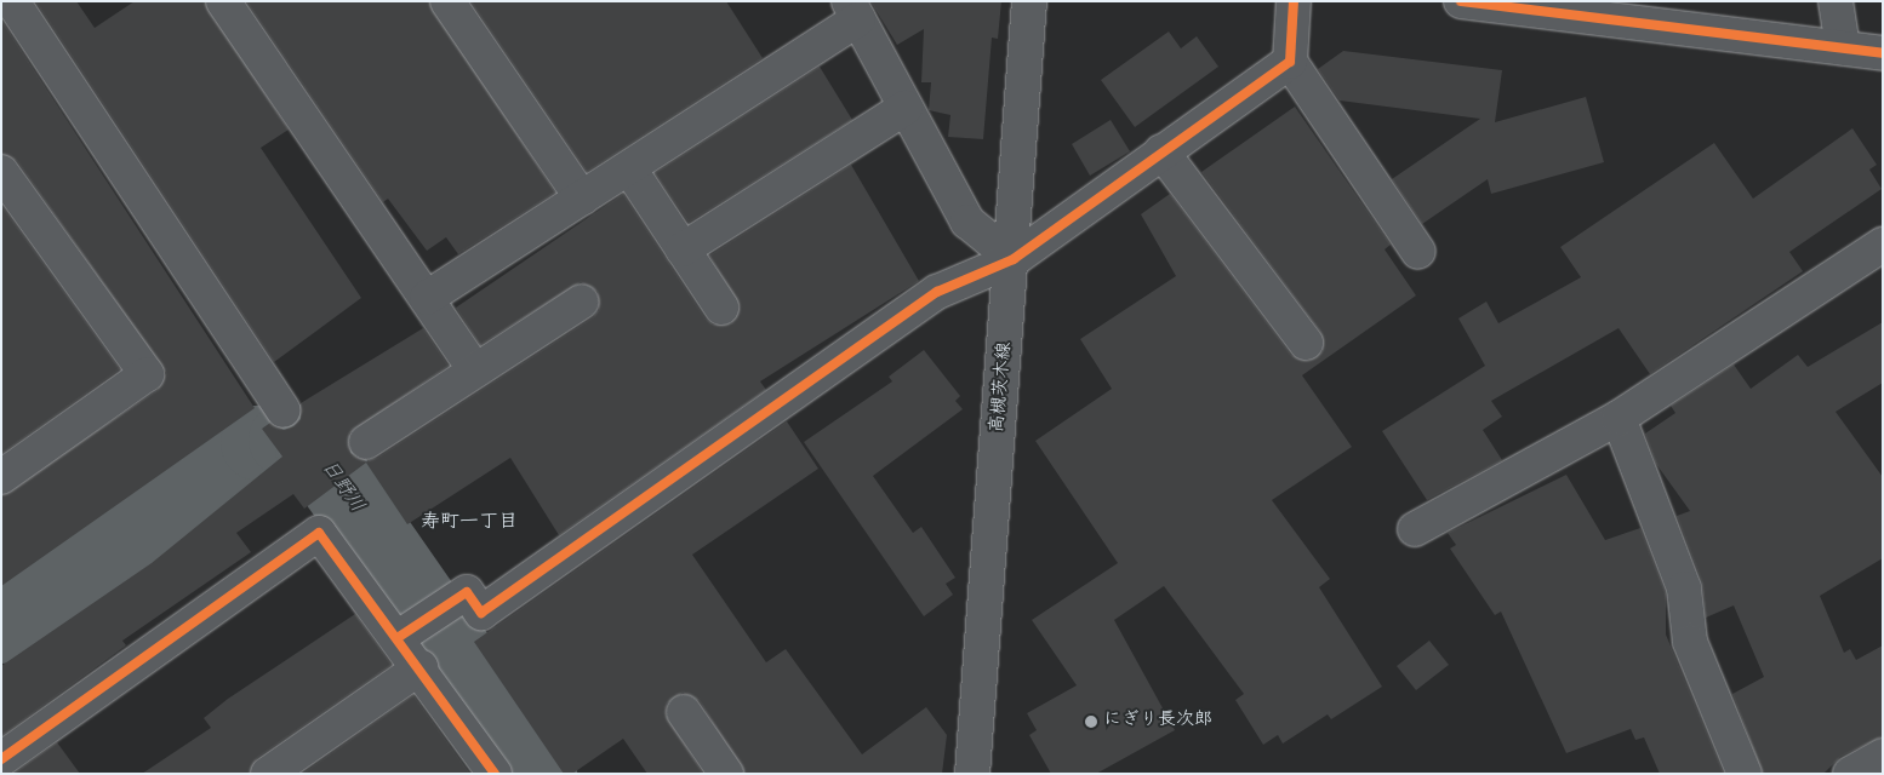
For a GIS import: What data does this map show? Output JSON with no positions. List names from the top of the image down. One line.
{"streets":{"street":["高槻茨木線"]},"districts":["寿町一丁目"],"water":["日野川"],"places":["にぎり長次郎"]}
